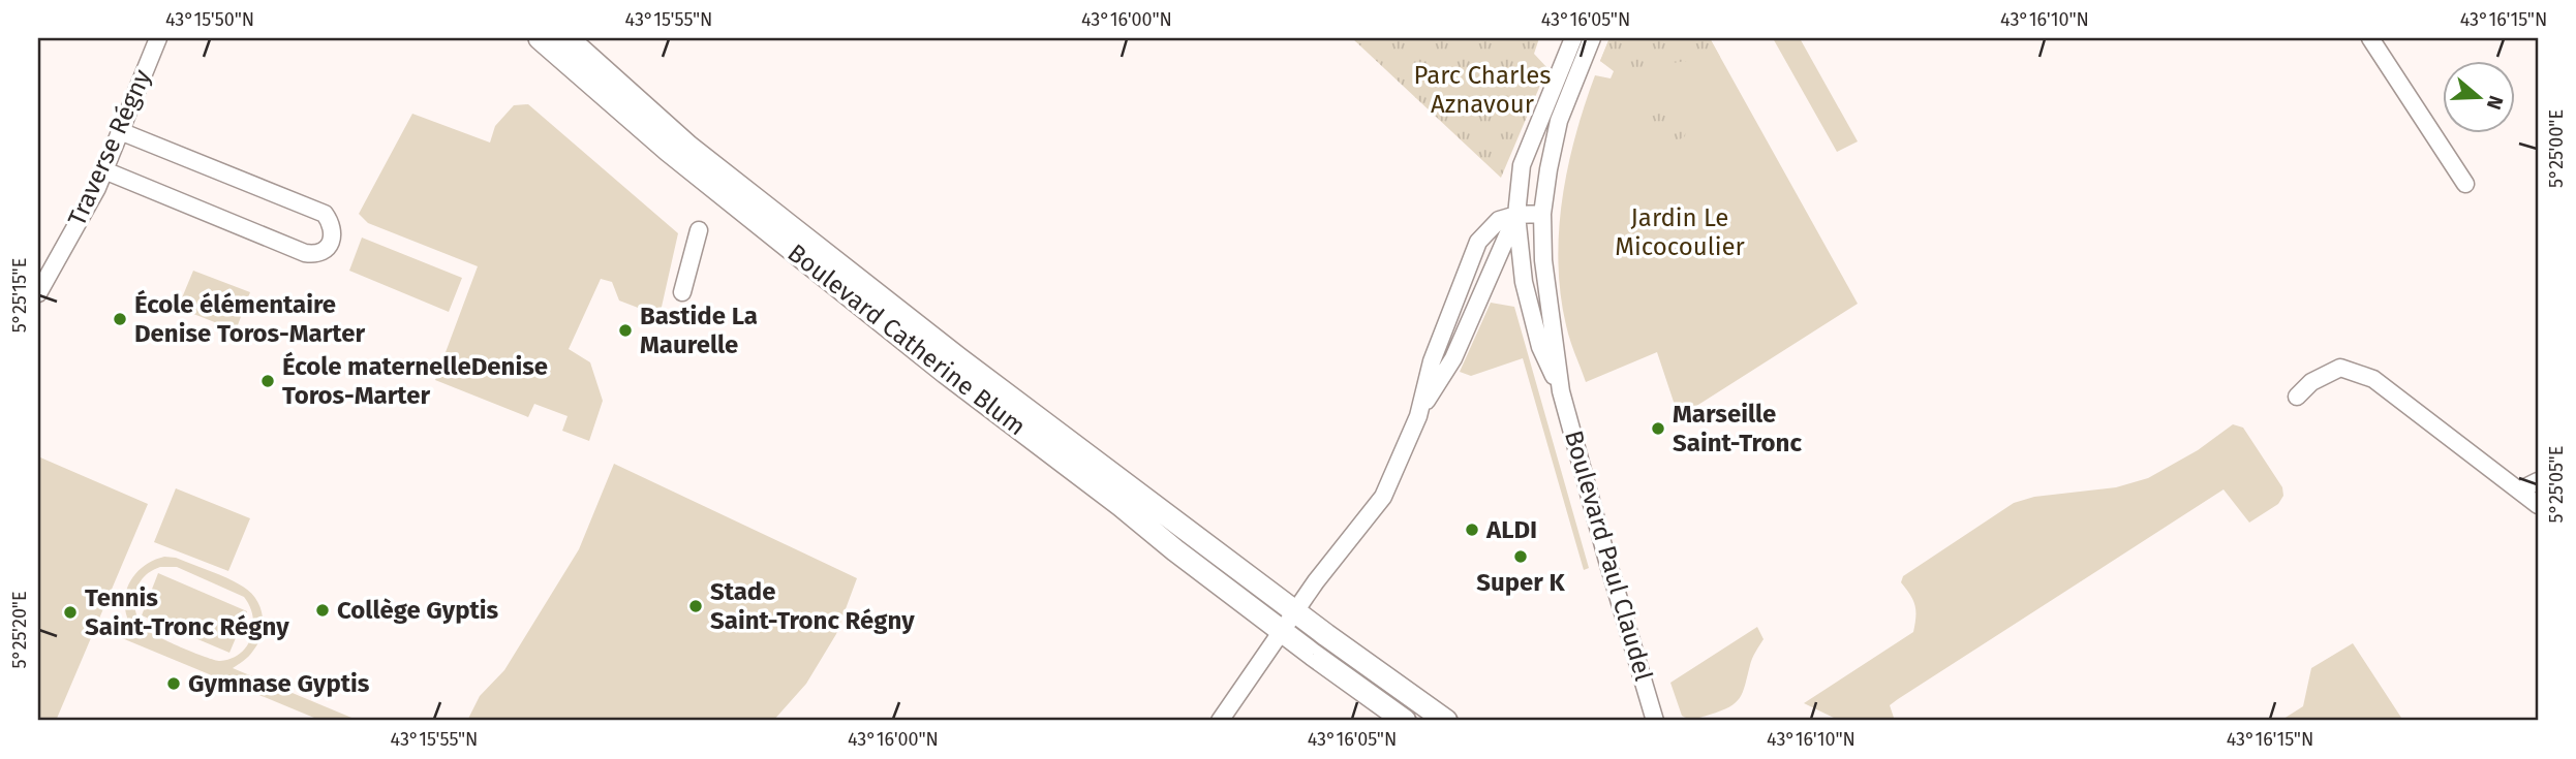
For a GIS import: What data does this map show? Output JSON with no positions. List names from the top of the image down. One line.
{"streets":{"street":["Traverse Régny","Boulevard Catherine Blum","Boulevard Paul Claudel"]},"parks":["Parc Charles Aznavour","Jardin Le Micocoulier"],"places":["École élémentaire Denise Toros-Marter","Bastide La Maurelle","École maternelleDenise Toros-Marter","Marseille Saint-Tronc","ALDI","Super K","Stade Saint-Tronc Régny","Collège Gyptis","Tennis Saint-Tronc Régny","Gymnase Gyptis"],"north":"right","coordinates":["43°15'50\"N","43°15'55\"N","43°16'00\"N","43°16'05\"N","43°16'10\"N","43°16'15\"N","5°25'00\"E","5°25'15\"E","5°25'05\"E","5°25'20\"E"]}
